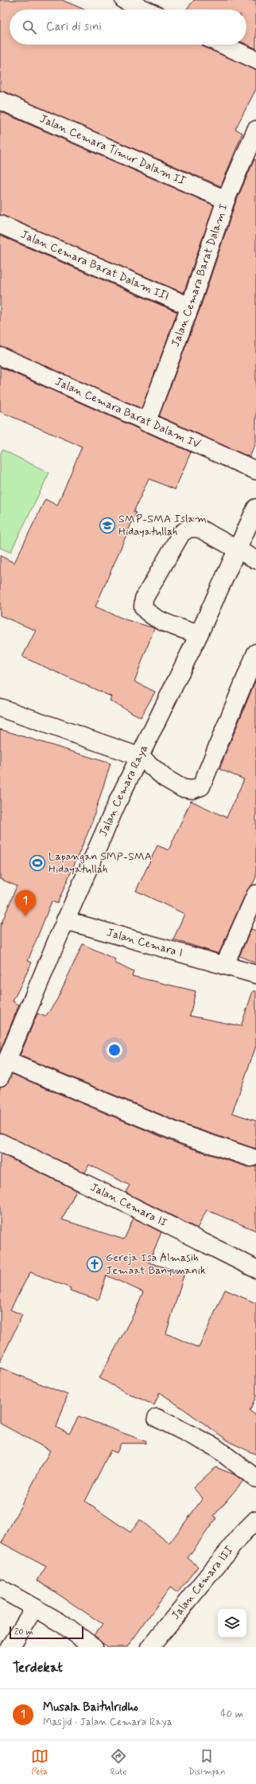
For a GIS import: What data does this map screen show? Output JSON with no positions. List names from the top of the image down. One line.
{"streets":{"street":["Jalan Cemara Timur Dalam II","Jalan Cemara Barat Dalam III","Jalan Cemara Barat Dalam I","Jalan Cemara Barat Dalam IV","Jalan Cemara Raya","Jalan Cemara I","Jalan Cemara II","Jalan Cemara III"]},"crossings":[["Jalan Cemara Timur Dalam II","Jalan Cemara Barat Dalam I"],["Jalan Cemara Barat Dalam III","Jalan Cemara Barat Dalam I"],["Jalan Cemara Barat Dalam I","Jalan Cemara Barat Dalam IV"],["Jalan Cemara Raya","Jalan Cemara I"]],"places":{"school or university":["SMP-SMA Islam Hidayatullah"],"sports":["Lapangan SMP-SMA Hidayatullah"],"church":["Gereja Isa Almasih Jemaat Banyumanik"]},"scale_bar":"20 m","page":{"search":"Cari di sini","pins":"1","scale":"20 m","heading":"Terdekat","list":[{"mark":"1","name":"Musala Baitulridho","note":"Masjid · Jalan Cemara Raya","value":"40 m"}],"nav":["Peta","Rute","Disimpan"]}}
